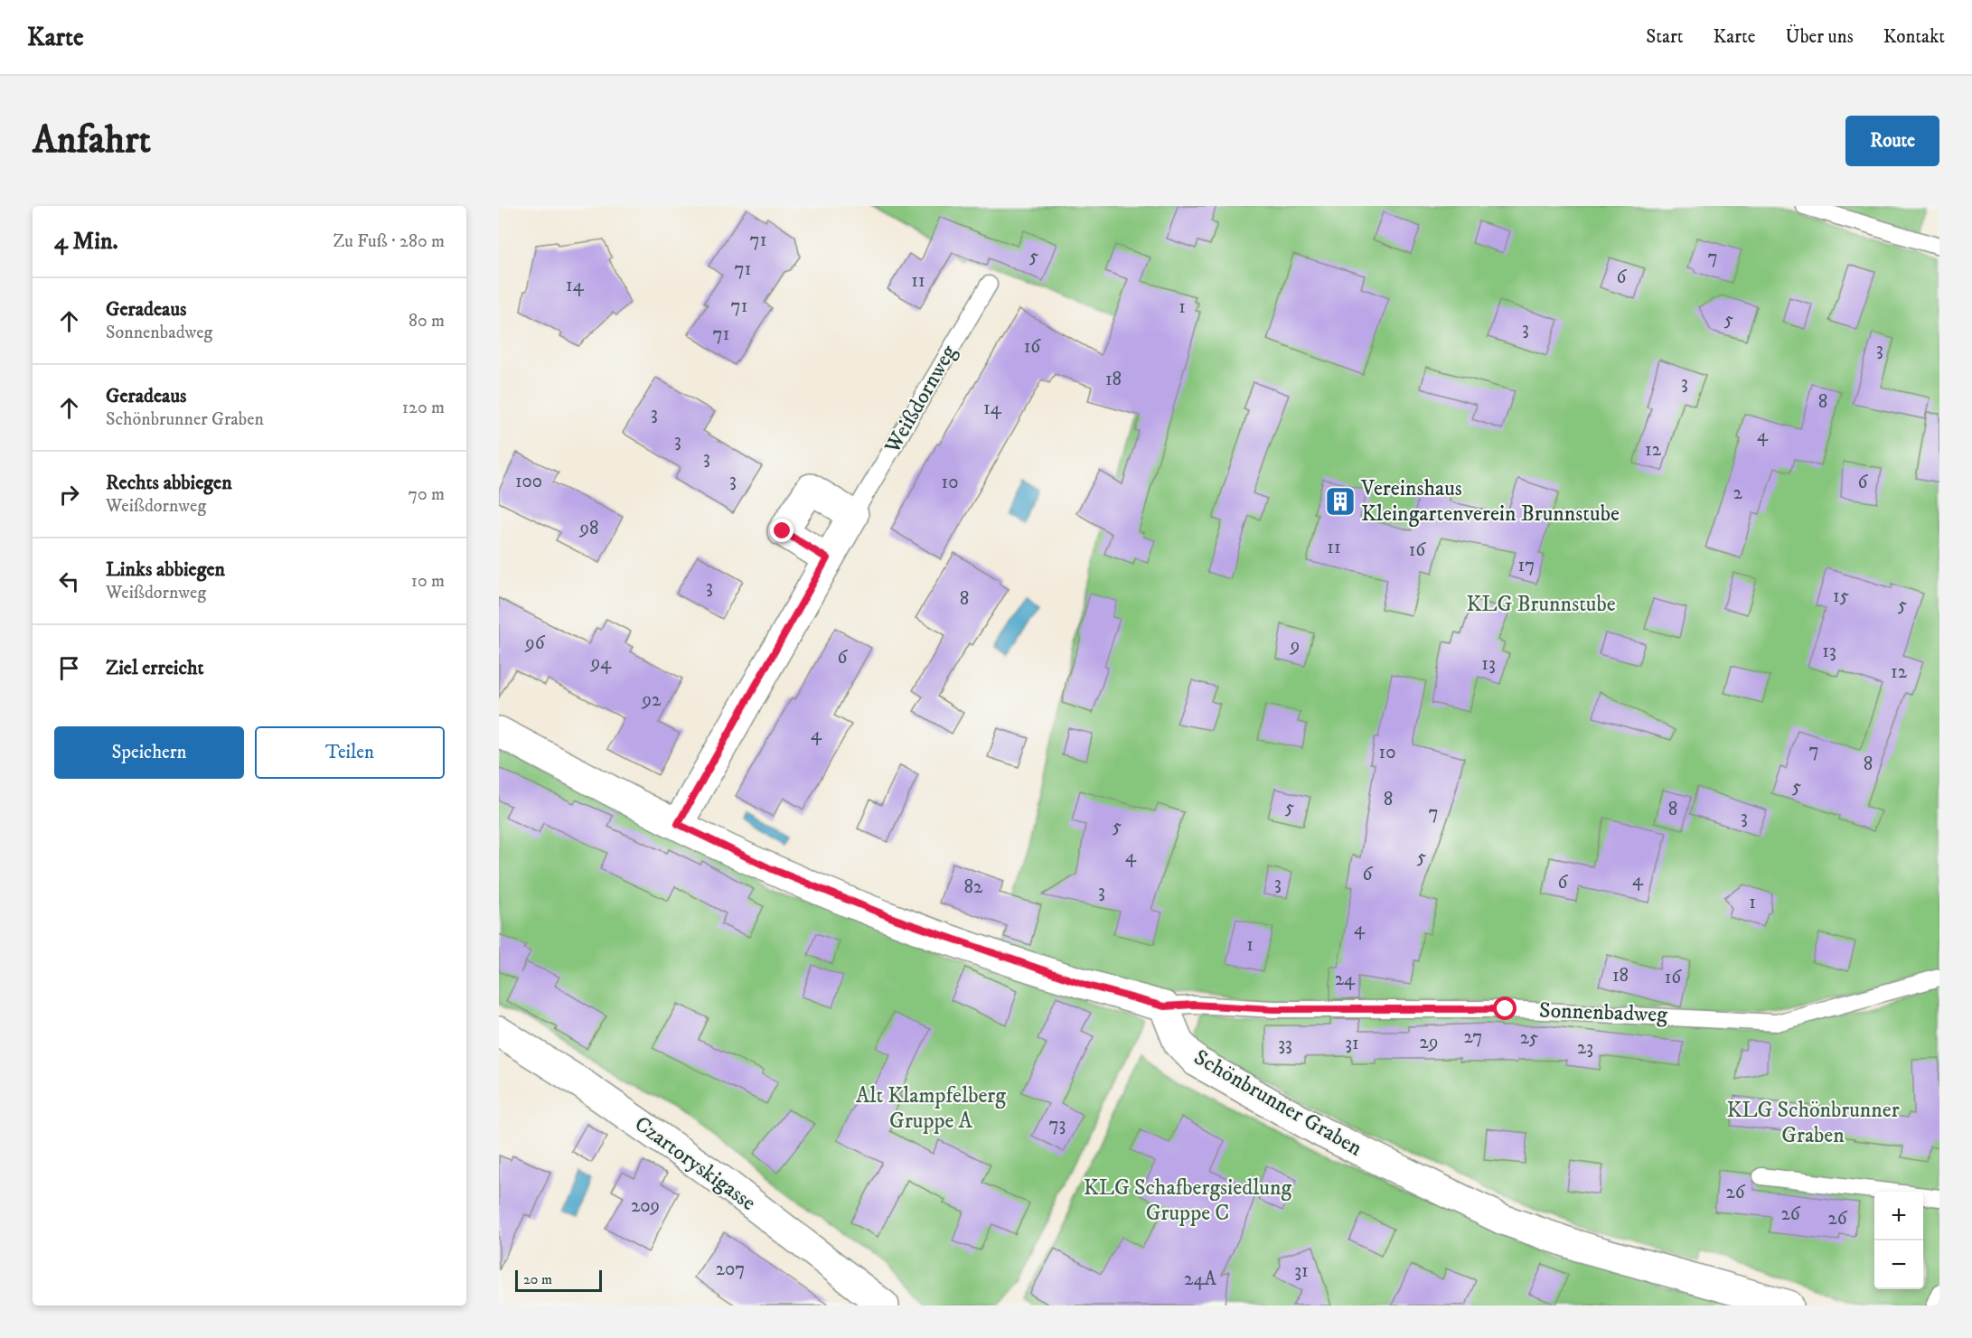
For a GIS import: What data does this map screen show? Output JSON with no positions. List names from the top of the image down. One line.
{"streets":{"street":["Weißdornweg","Schönbrunner Graben","Czartoryskigasse"],"lane":["Sonnenbadweg"]},"crossings":[["Sonnenbadweg","Schönbrunner Graben"]],"parks":["KLG Brunnstube","Alt Klampfelberg Gruppe A","KLG Schönbrunner Graben","KLG Schafbergsiedlung Gruppe C"],"places":{"building":["Vereinshaus Kleingartenverein Brunnstube"]},"house_numbers":["71","5","7","71","6","11","14","71","1","5","3","71","16","3","18","3","8","14","3","4","3","12","3","3","100","10","6","2","98","11","16","17","3","15","8","5","96","9","13","6","94","13","12","92","4","7","10","8","5","8","5","8","7","3","5","4","5","6","4","6","3","82","3","1","4","1","18","16","24","27","25","29","31","33","23","73","26","209","26","26","207","31","24A"],"scale_bar":"20 m","page":{"header":"Karte","nav":["Start","Karte","Über uns","Kontakt"],"buttons":["Route",["Speichern","Teilen"]],"title":"Anfahrt","heading":["4 Min.","Zu Fuß · 280 m"],"list":[["Geradeaus","Sonnenbadweg","80 m"],["Geradeaus","Schönbrunner Graben","120 m"],["Rechts abbiegen","Weißdornweg","70 m"],["Links abbiegen","Weißdornweg","10 m"],"Ziel erreicht"],"map_buttons":["+","−"],"scale":"20 m"}}
